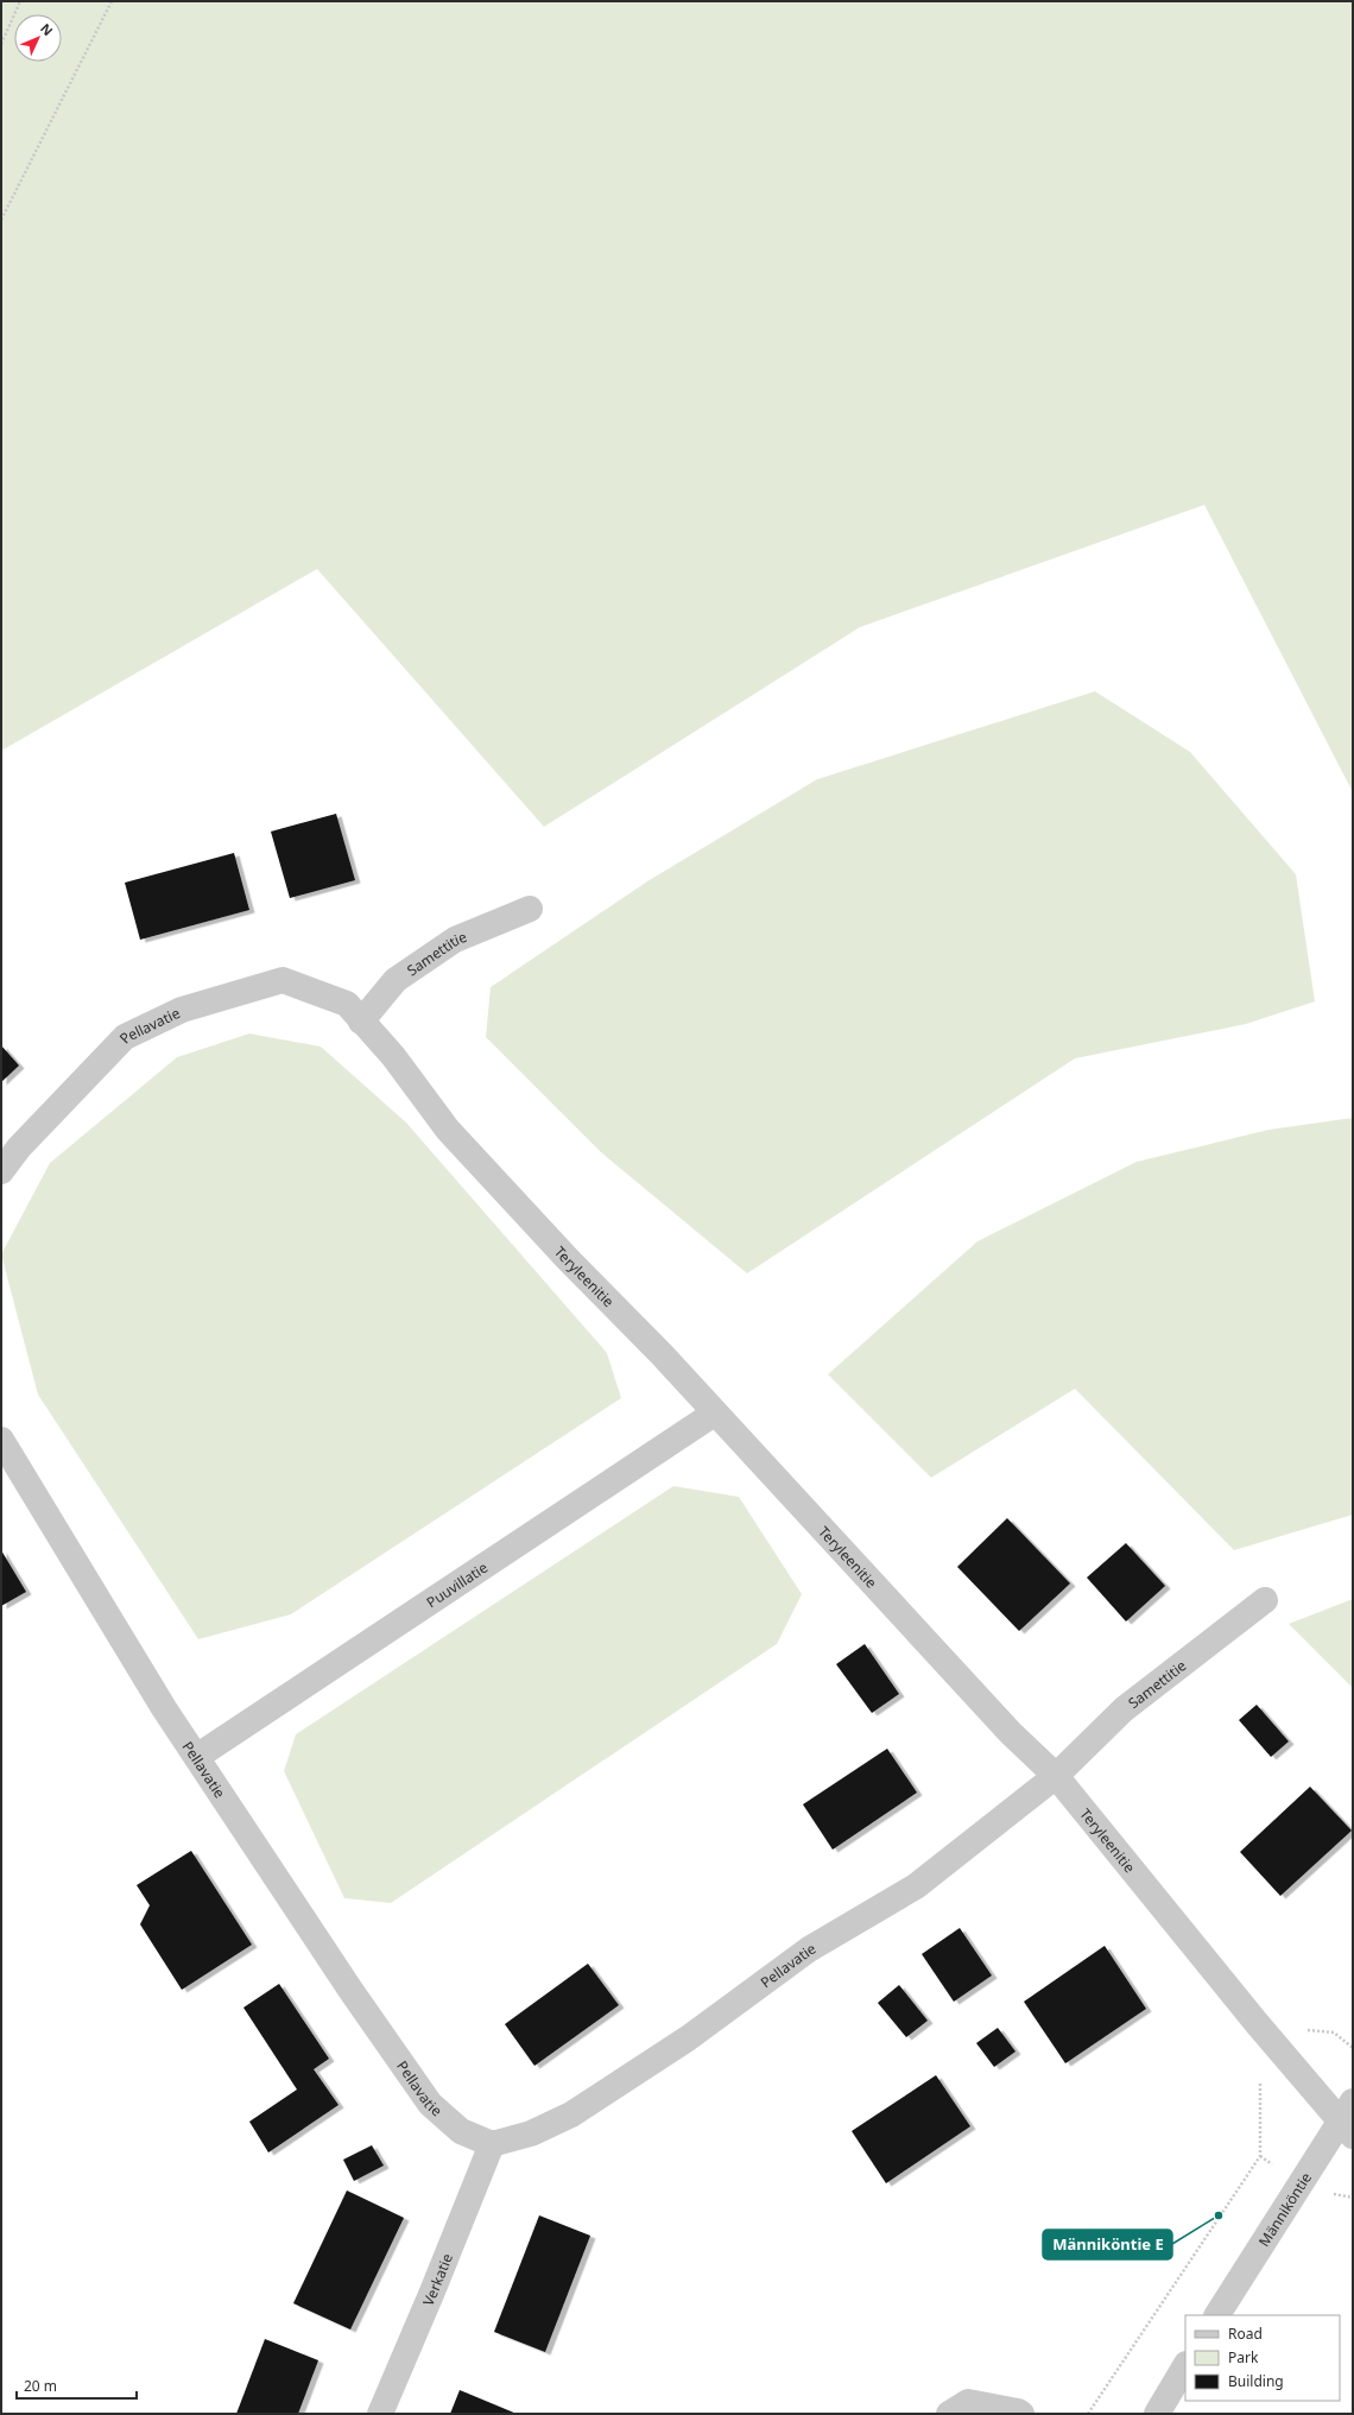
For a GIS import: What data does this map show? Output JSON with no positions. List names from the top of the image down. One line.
{"streets":{"street":["Samettitie","Pellavatie","Teryleenitie","Puuvillatie","Männiköntie","Verkatie"]},"crossings":[["Samettitie","Pellavatie"],["Samettitie","Teryleenitie"],["Pellavatie","Teryleenitie"],["Pellavatie","Puuvillatie"],["Pellavatie","Verkatie"],["Teryleenitie","Puuvillatie"],["Teryleenitie","Männiköntie"]],"places":["Männiköntie E"],"legend":["Road","Park","Building"],"scale_bar":"20 m","north":"top right"}
